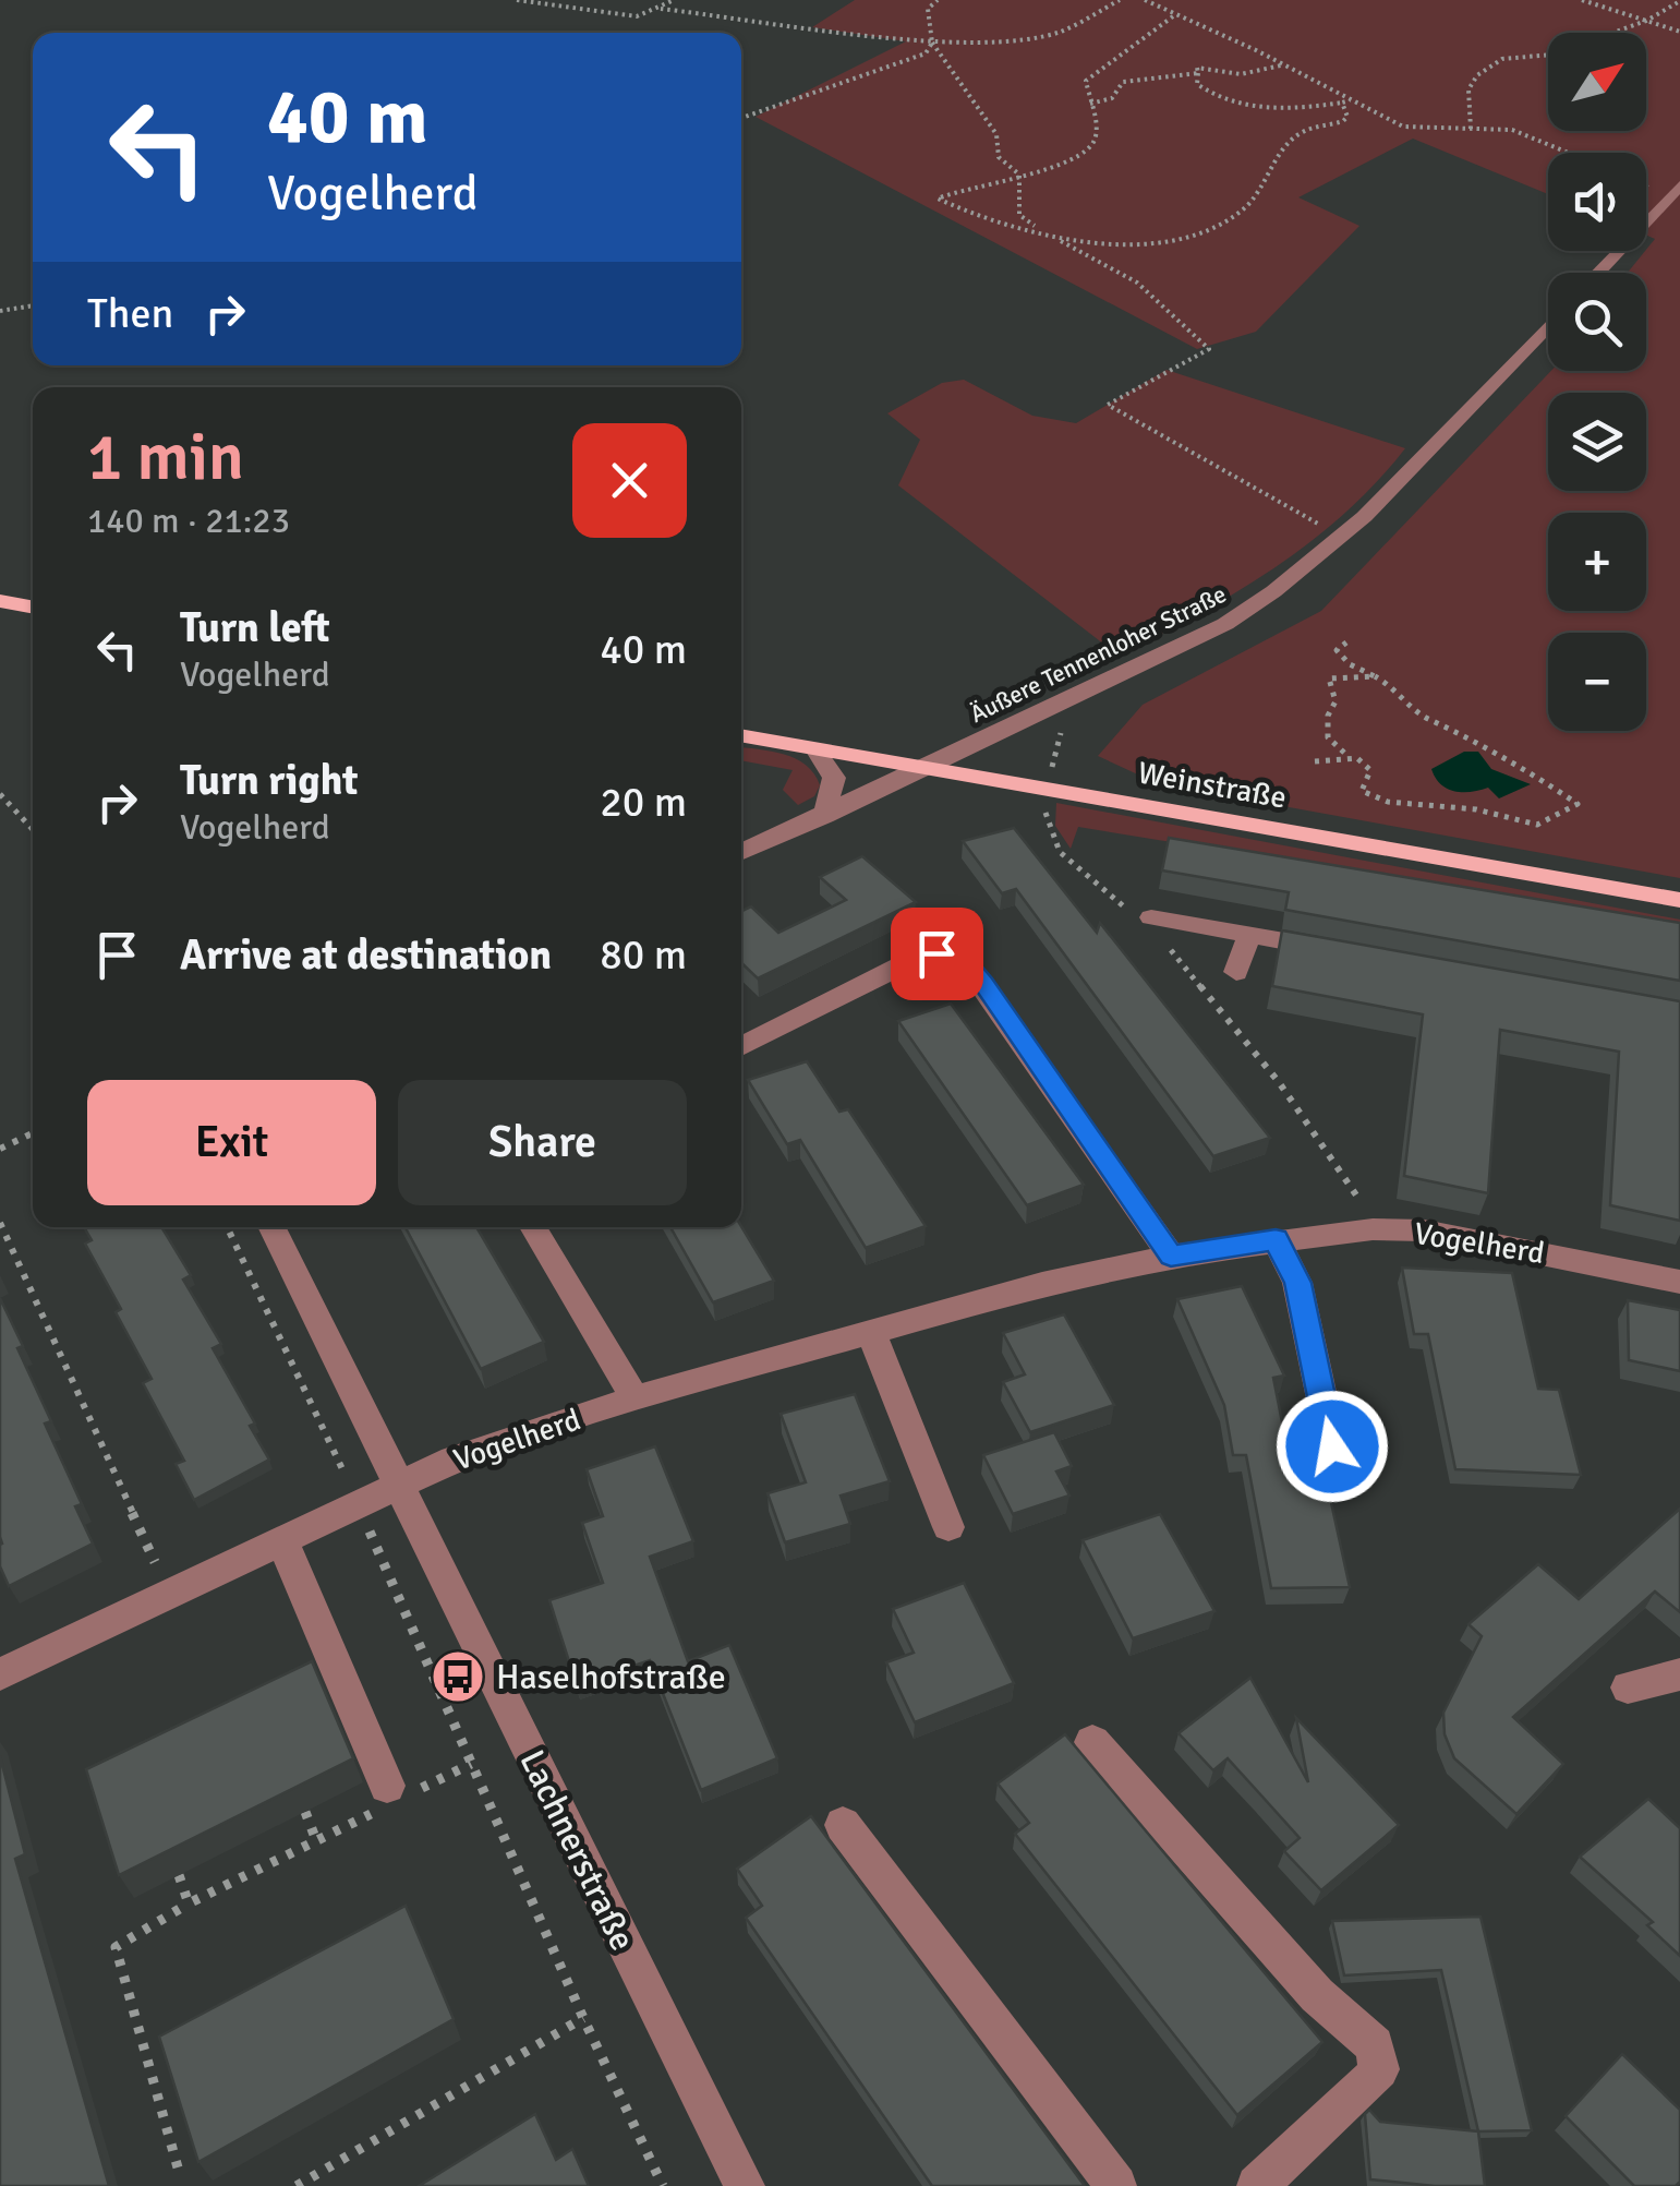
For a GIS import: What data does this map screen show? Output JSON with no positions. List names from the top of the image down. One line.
{"streets":{"main road":["Weinstraße"],"street":["Äußere Tennenloher Straße","Vogelherd","Lachnerstraße"]},"crossings":[["Äußere Tennenloher Straße","Weinstraße"],["Vogelherd","Lachnerstraße"]],"places":{"bus stop":["Haselhofstraße"]},"north":"top right","page":{"map_buttons":["+","−"],"turn":["40 m","Vogelherd"],"then":"Then","heading":["1 min","140 m · 21:23"],"list":[{"name":"Turn left","note":"Vogelherd","value":"40 m"},{"name":"Turn right","note":"Vogelherd","value":"20 m"},{"name":"Arrive at destination","value":"80 m"}],"buttons":["Exit","Share"]}}
